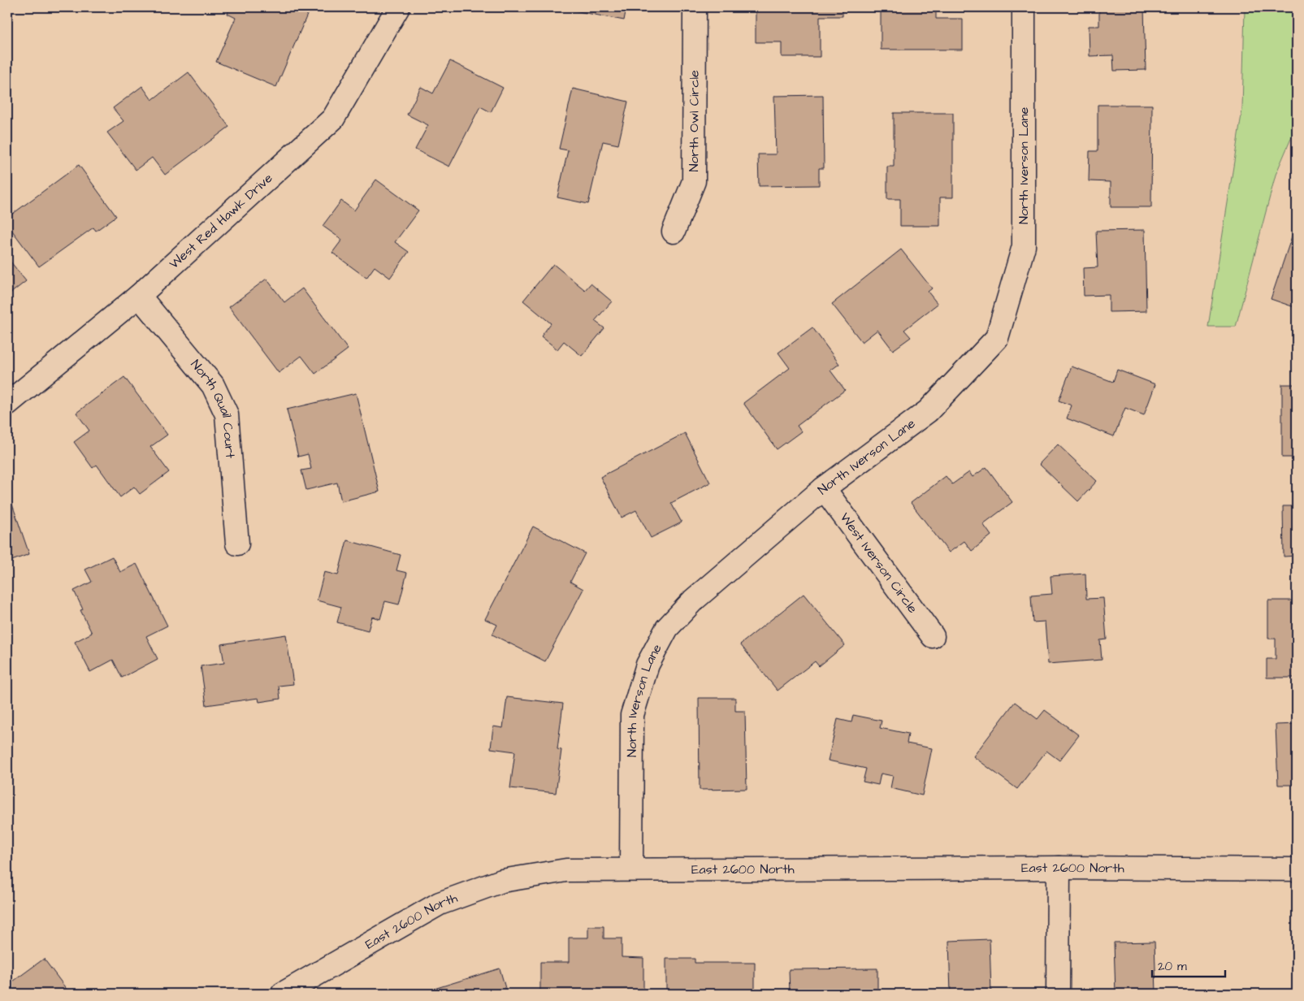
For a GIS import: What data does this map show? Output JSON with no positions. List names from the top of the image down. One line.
{"streets":{"street":["North Owl Circle","North Iverson Lane","West Red Hawk Drive","North Quail Court","West Iverson Circle","East 2600 North"]},"crossings":[["North Iverson Lane","West Iverson Circle"],["North Iverson Lane","East 2600 North"],["West Red Hawk Drive","North Quail Court"]],"scale_bar":"20 m"}
